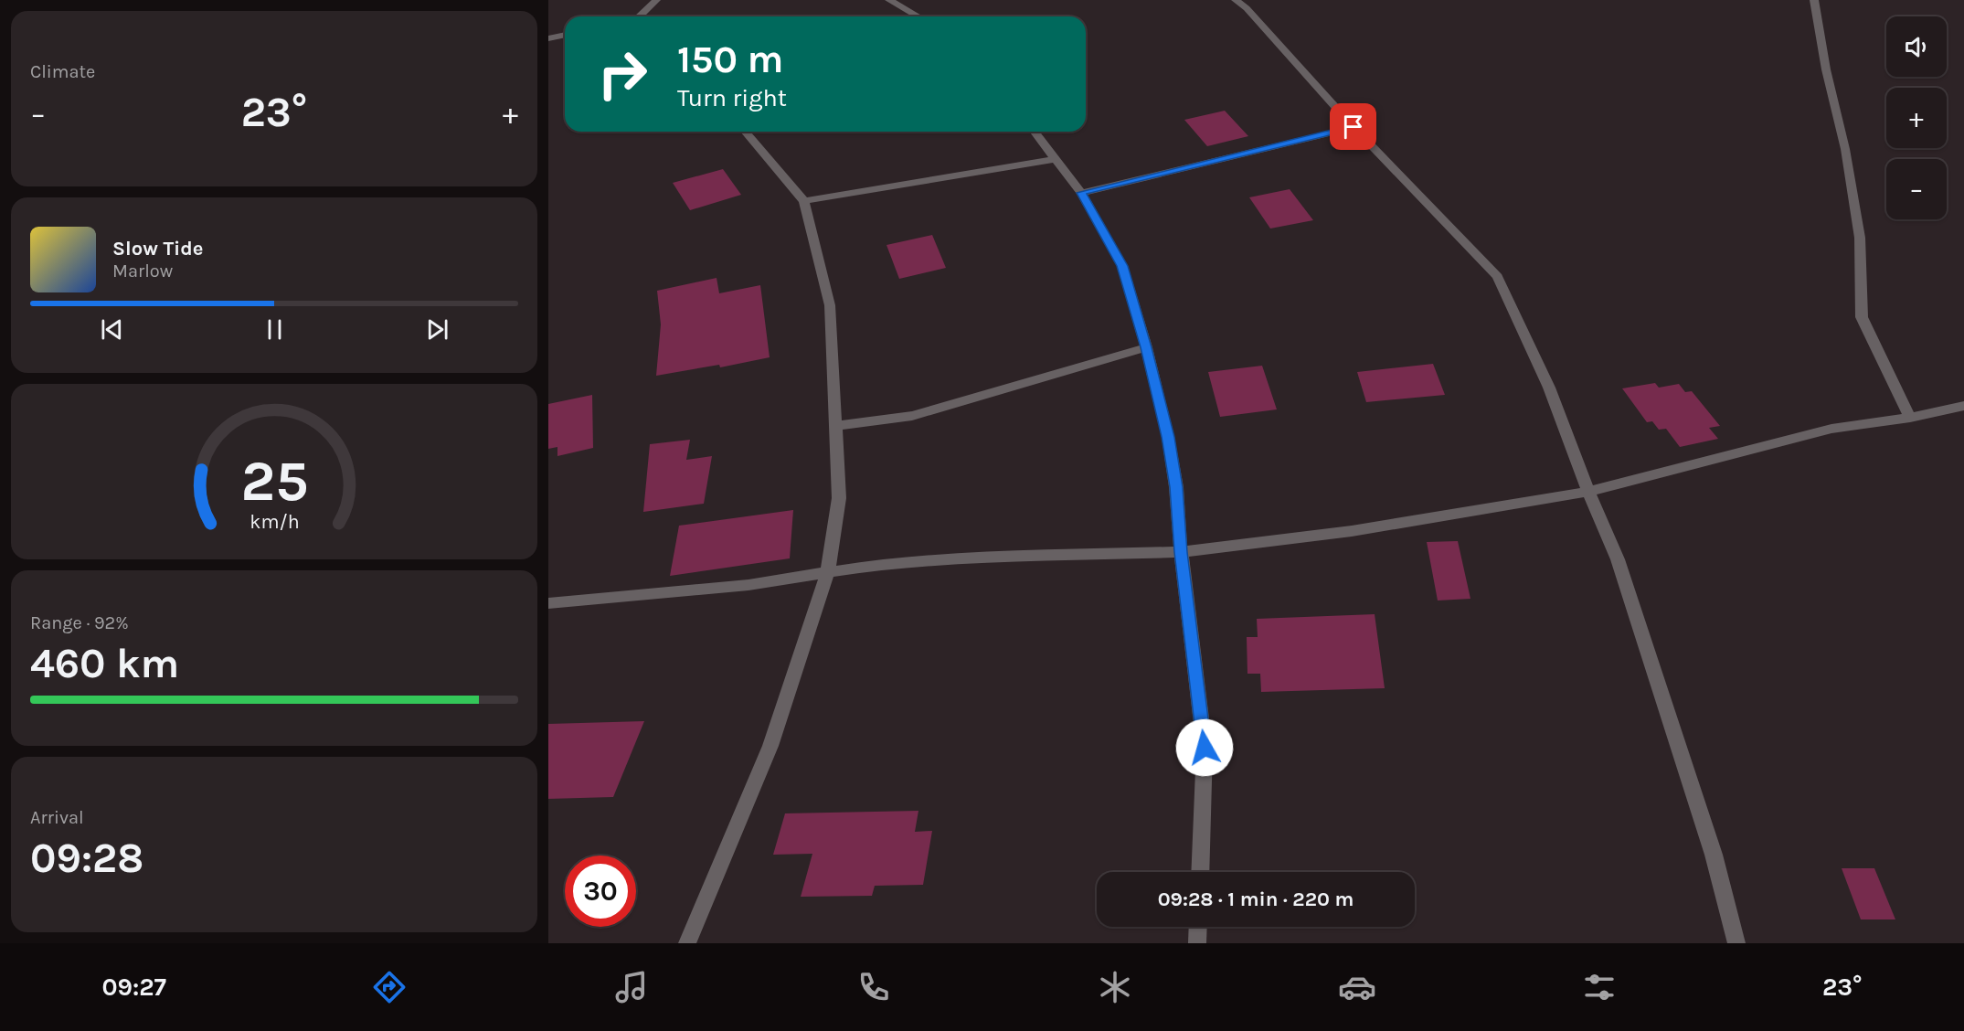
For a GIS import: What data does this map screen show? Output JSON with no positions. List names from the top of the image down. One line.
{"page":{"tile":["Climate",["Range · 92%","460 km"],["Arrival","09:28"]],"map_buttons":["+","−"],"turn":["150 m","Turn right"],"heat":["−","23°","+"],"song":["Slow Tide","Marlow"],"limit":"30","trip":"09:28 · 1 min · 220 m","tabs":["09:27","23°"],"gauge":["25","km/h"]}}
